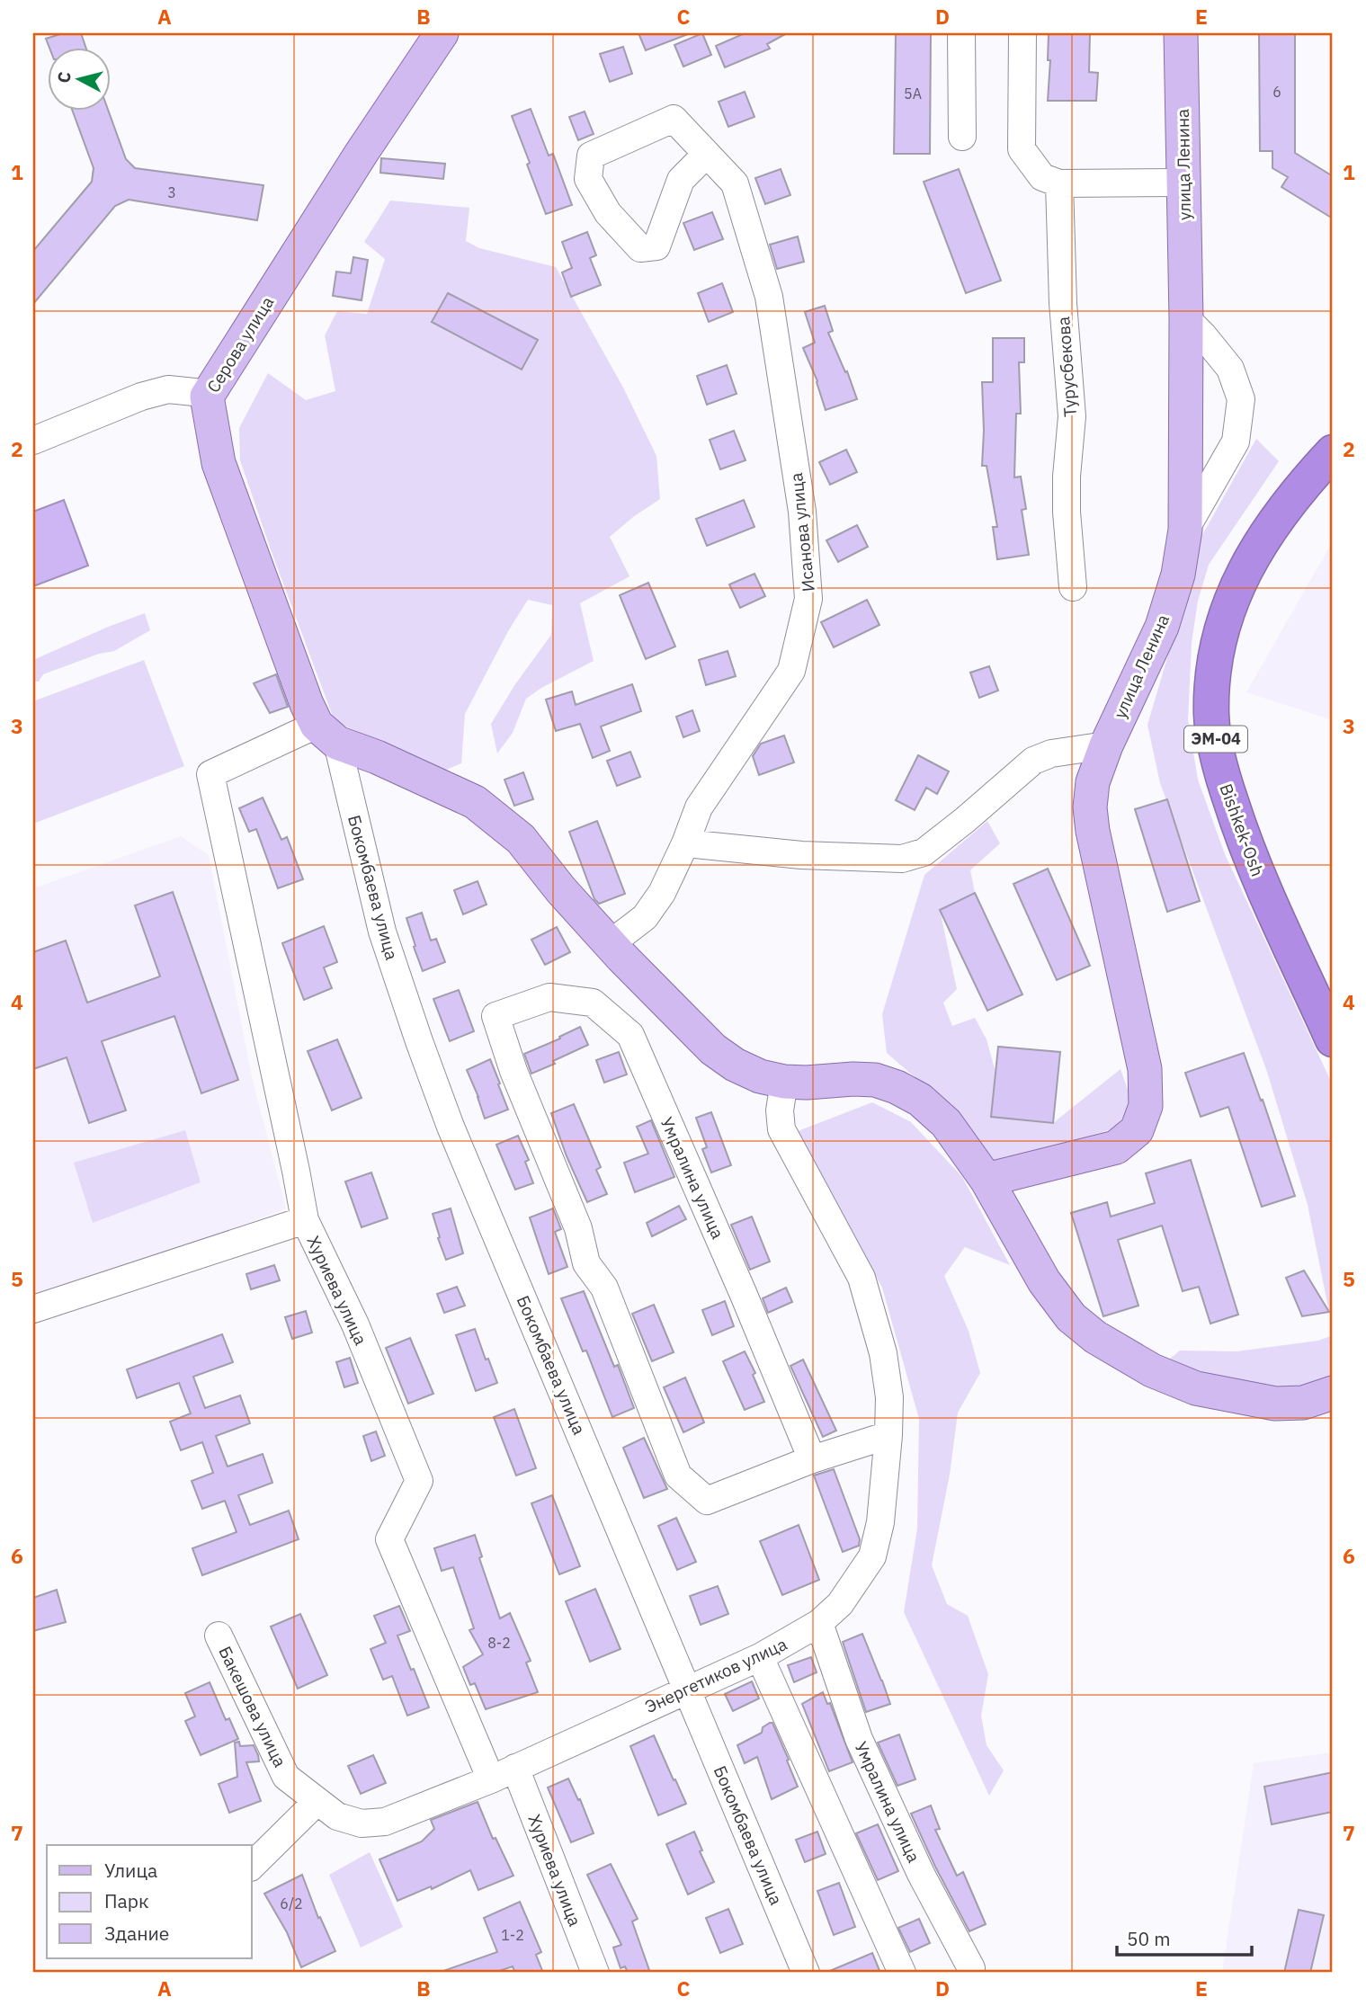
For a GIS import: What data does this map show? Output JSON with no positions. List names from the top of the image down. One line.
{"streets":{"highway":["ЭМ-04","Bishkek-Osh"],"main road":["улица Ленина","Серова улица"],"street":["Турусбекова","Исанова улица","Бокомбаева улица","Умралина улица","Хуриева улица","Энергетиков улица","Бакешова улица"]},"crossings":[["Серова улица","Бокомбаева улица"],["Серова улица","Хуриева улица"],["Бокомбаева улица","Хуриева улица"],["Бокомбаева улица","Энергетиков улица"],["Умралина улица","Энергетиков улица"],["Хуриева улица","Энергетиков улица"],["Хуриева улица","Бакешова улица"],["Энергетиков улица","Бакешова улица"]],"house_numbers":["6","5А","3","8-2","6/2","1-2"],"legend":["Улица","Парк","Здание"],"scale_bar":"50 m","north":"left","grid":{"columns":["A","B","C","D","E"],"rows":["1","2","3","4","5","6","7"]}}
